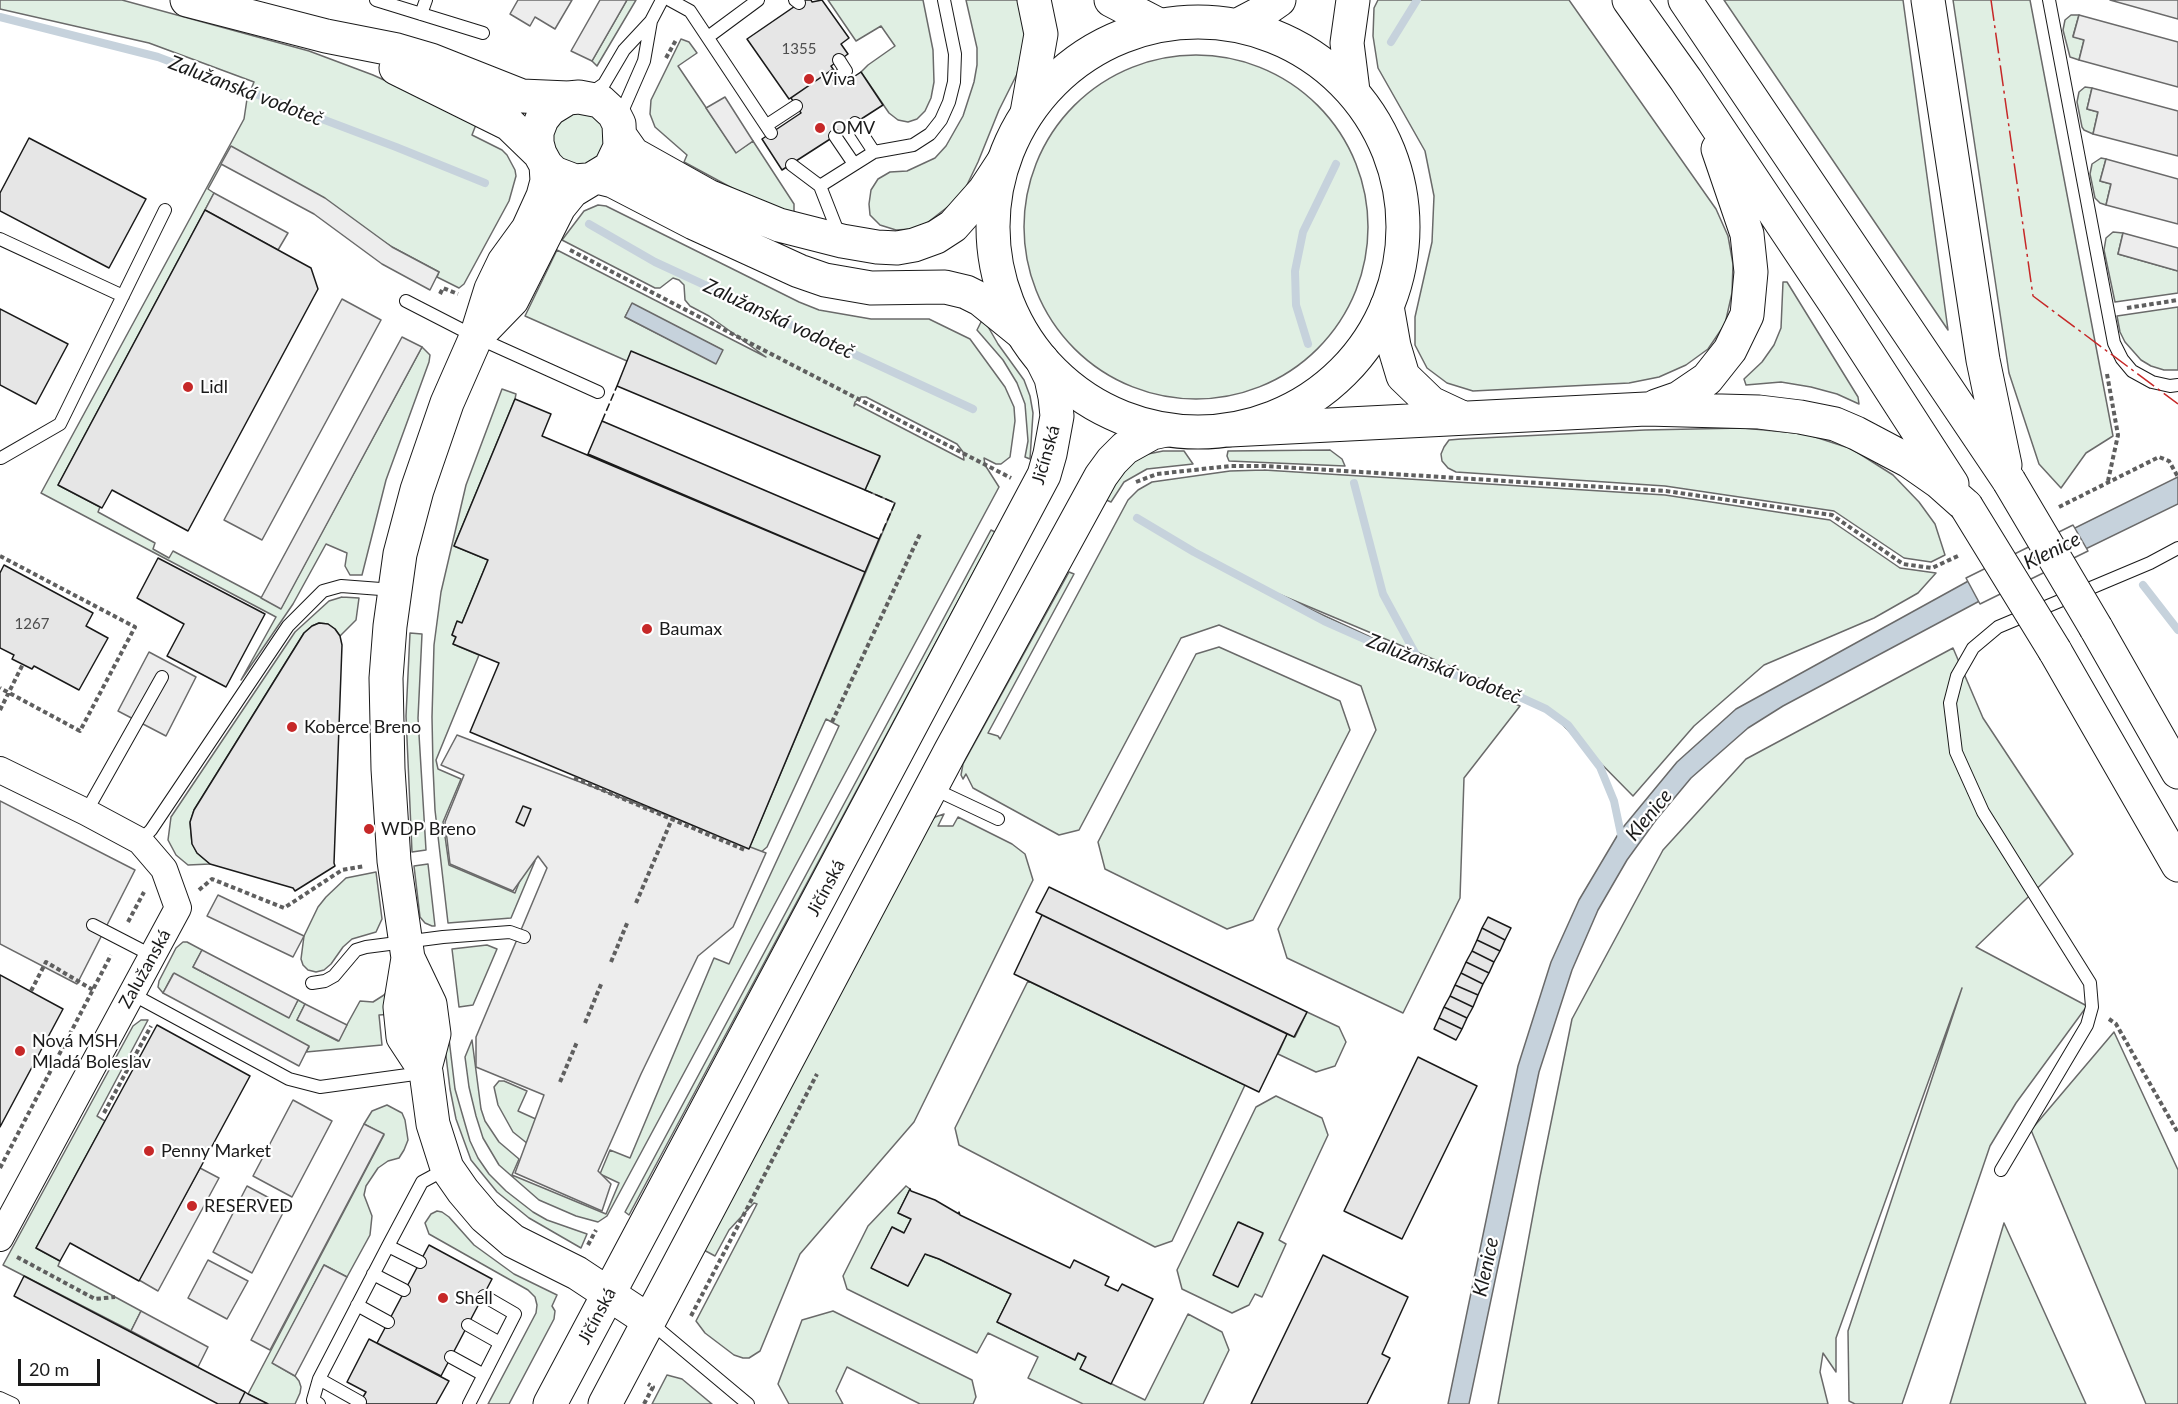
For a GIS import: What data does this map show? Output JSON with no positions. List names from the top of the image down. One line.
{"streets":{"main road":["Jičínská"],"street":["Zalužanská"]},"water":["Zalužanská vodoteč","Klenice"],"places":["Viva","OMV","Lidl","Baumax","Koberce Breno","WDP Breno","Nová MSH Mladá Boleslav","Penny Market","RESERVED","Shell"],"house_numbers":["1355","1267"],"scale_bar":"20 m"}
